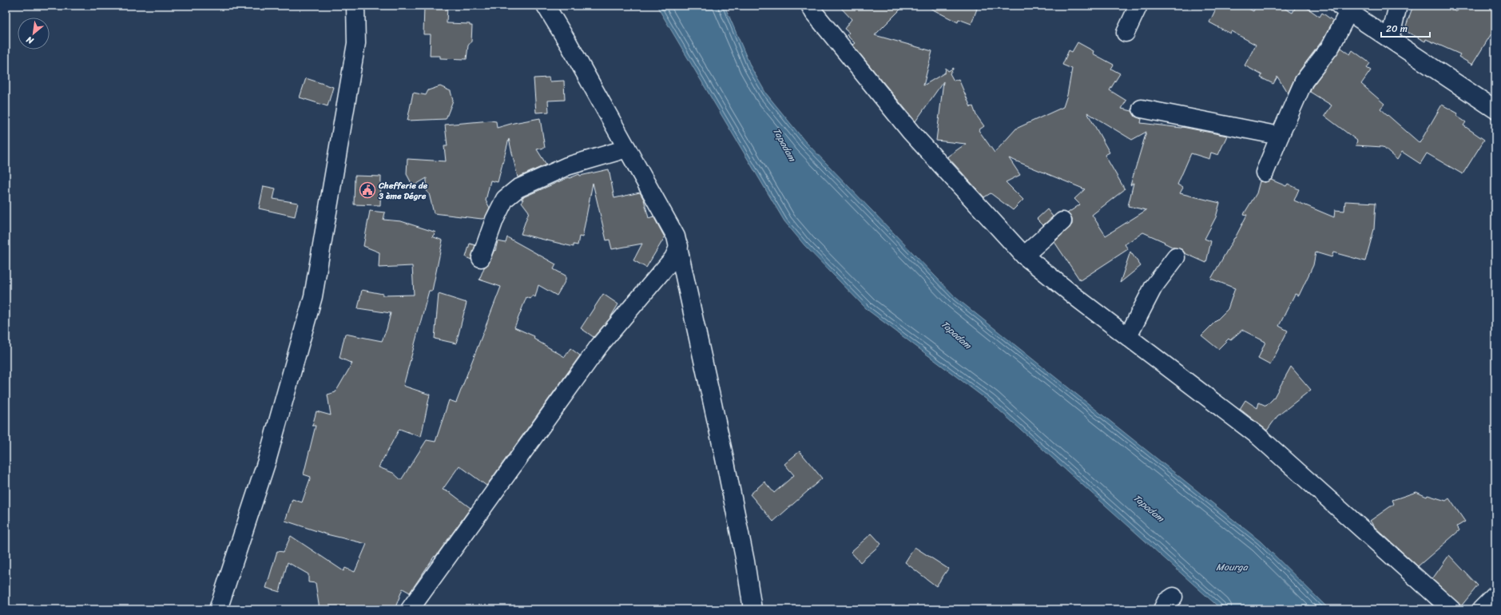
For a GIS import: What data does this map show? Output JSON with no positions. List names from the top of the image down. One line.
{"water":["Tapadam","Mourga"],"places":{"public building":["Chefferie de 3 ème Dégre"]},"scale_bar":"20 m","north":"bottom left"}
